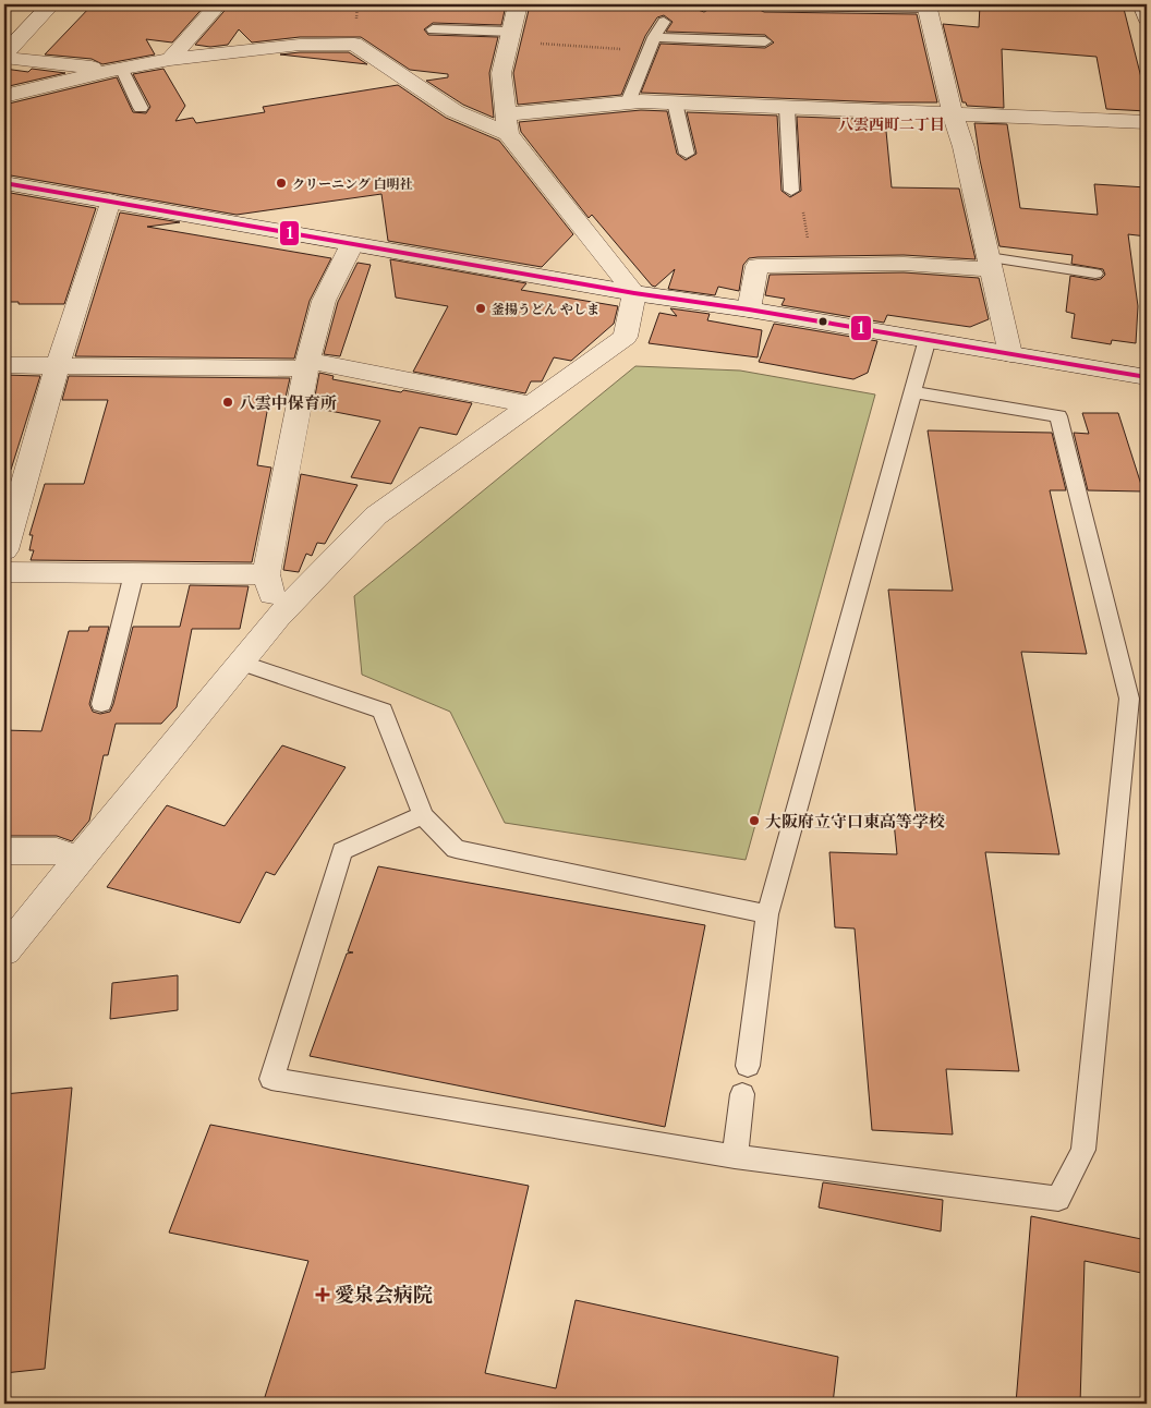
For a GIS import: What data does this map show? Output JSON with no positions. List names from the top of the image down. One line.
{"districts":["八雲西町二丁目"],"places":{"other":["クリーニング 白明社","釜揚うどん やしま","八雲中保育所","大阪府立守口東高等学校"],"health":["愛泉会病院"]},"lines":["transit line 1"]}
